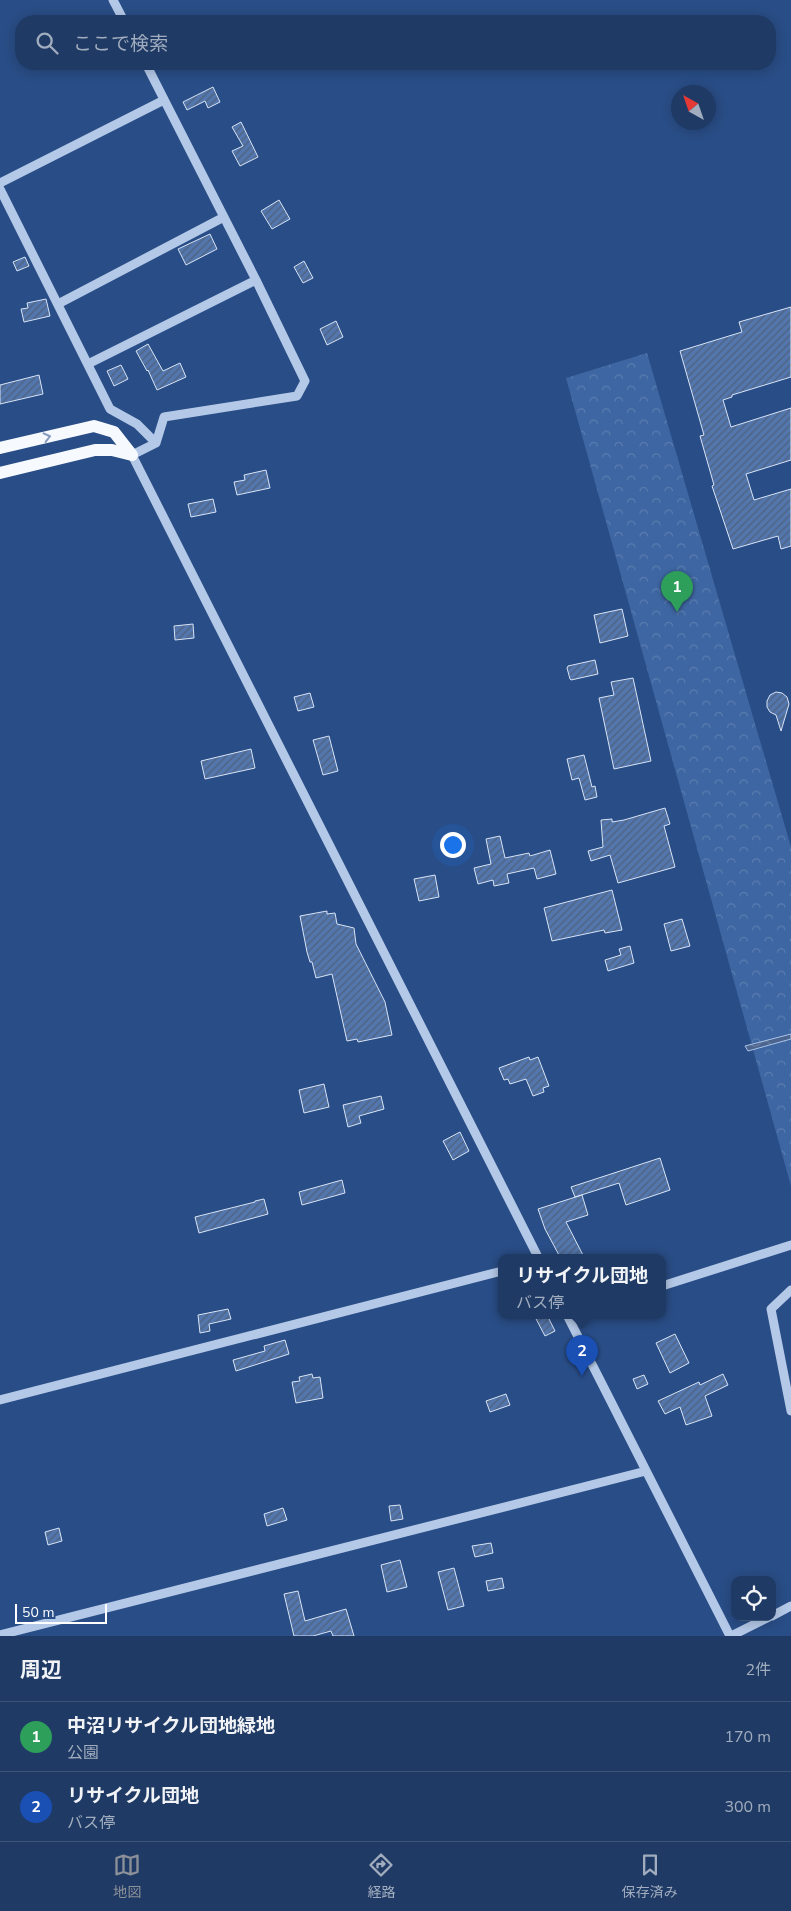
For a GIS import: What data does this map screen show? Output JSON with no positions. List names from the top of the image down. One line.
{"scale_bar":"50 m","north":"top left","page":{"search":"ここで検索","pins":["1","2"],"popup":["リサイクル団地","バス停"],"scale":"50 m","heading":["周辺","2件"],"list":[{"mark":"1","name":"中沼リサイクル団地緑地","note":"公園","value":"170 m"},{"mark":"2","name":"リサイクル団地","note":"バス停","value":"300 m"}],"nav":["地図","経路","保存済み"]}}
